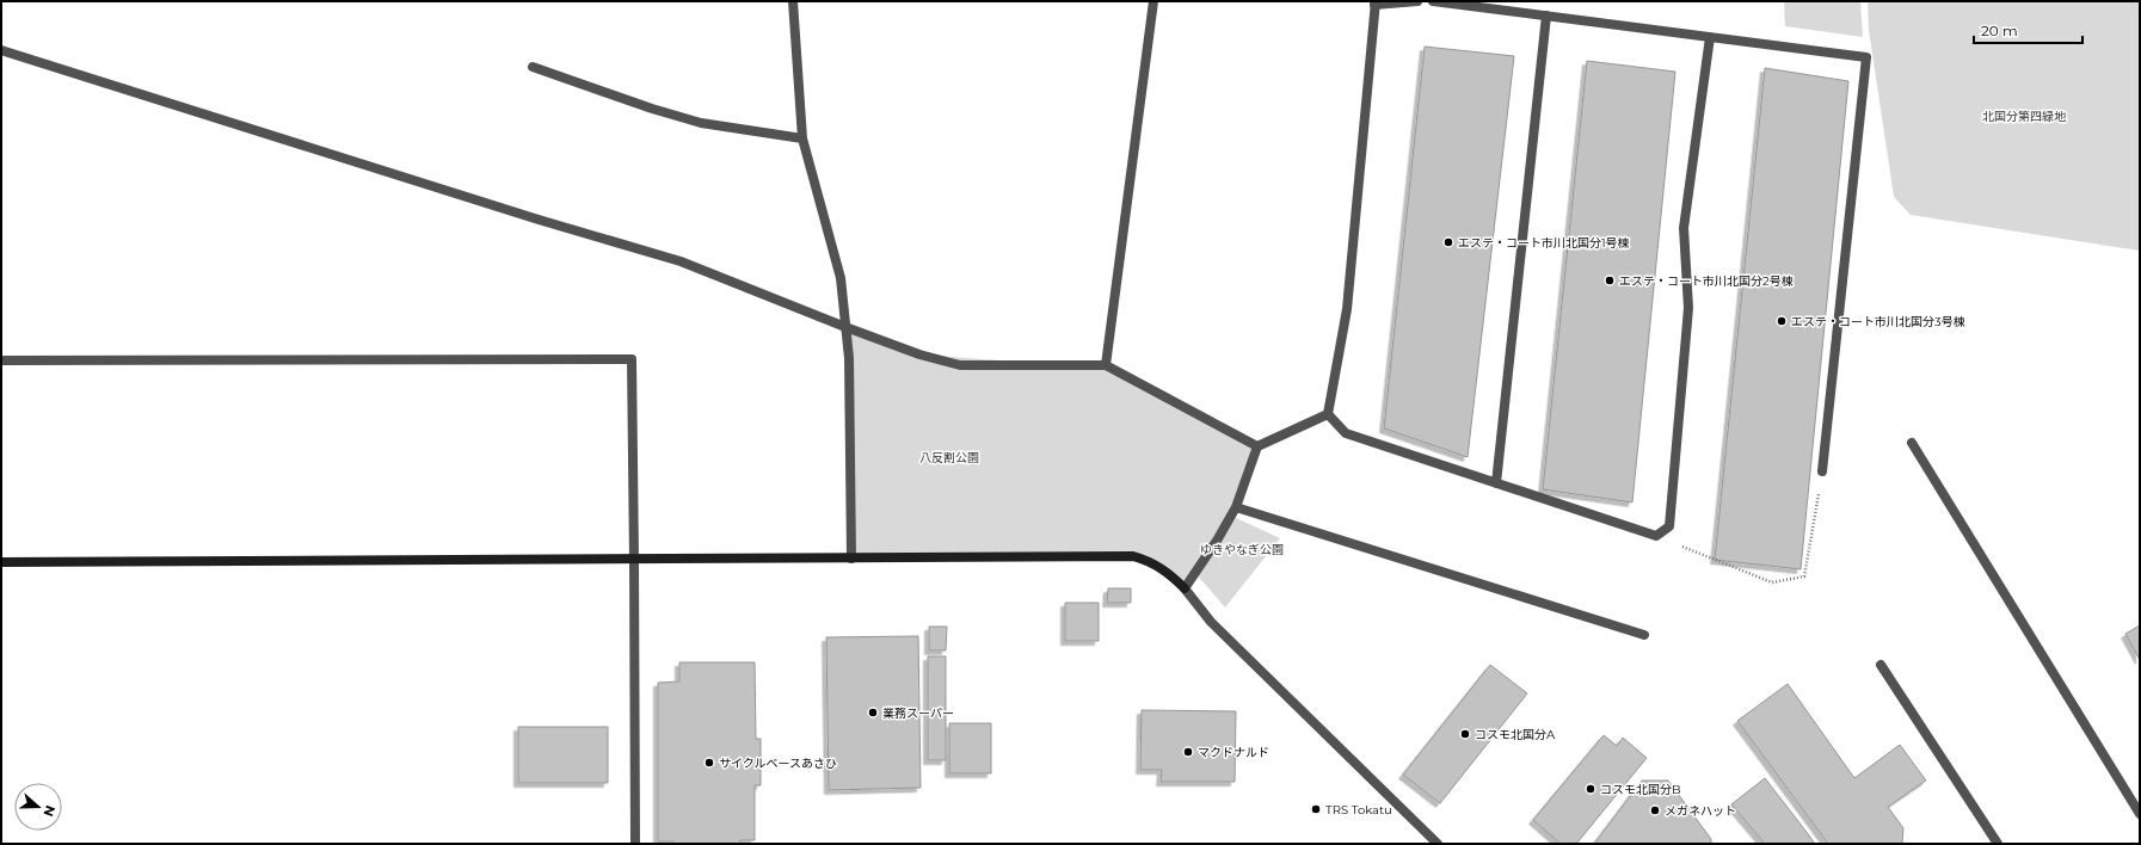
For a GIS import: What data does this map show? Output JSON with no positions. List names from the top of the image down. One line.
{"parks":["北国分第四緑地","八反割公園","ゆきやなぎ公園"],"places":["エステ・コート市川北国分1号棟","エステ・コート市川北国分2号棟","エステ・コート市川北国分3号棟","業務スーパー","コスモ北国分A","マクドナルド","サイクルベースあさひ","コスモ北国分B","TRS Tokatu","メガネハット"],"scale_bar":"20 m","north":"right"}
